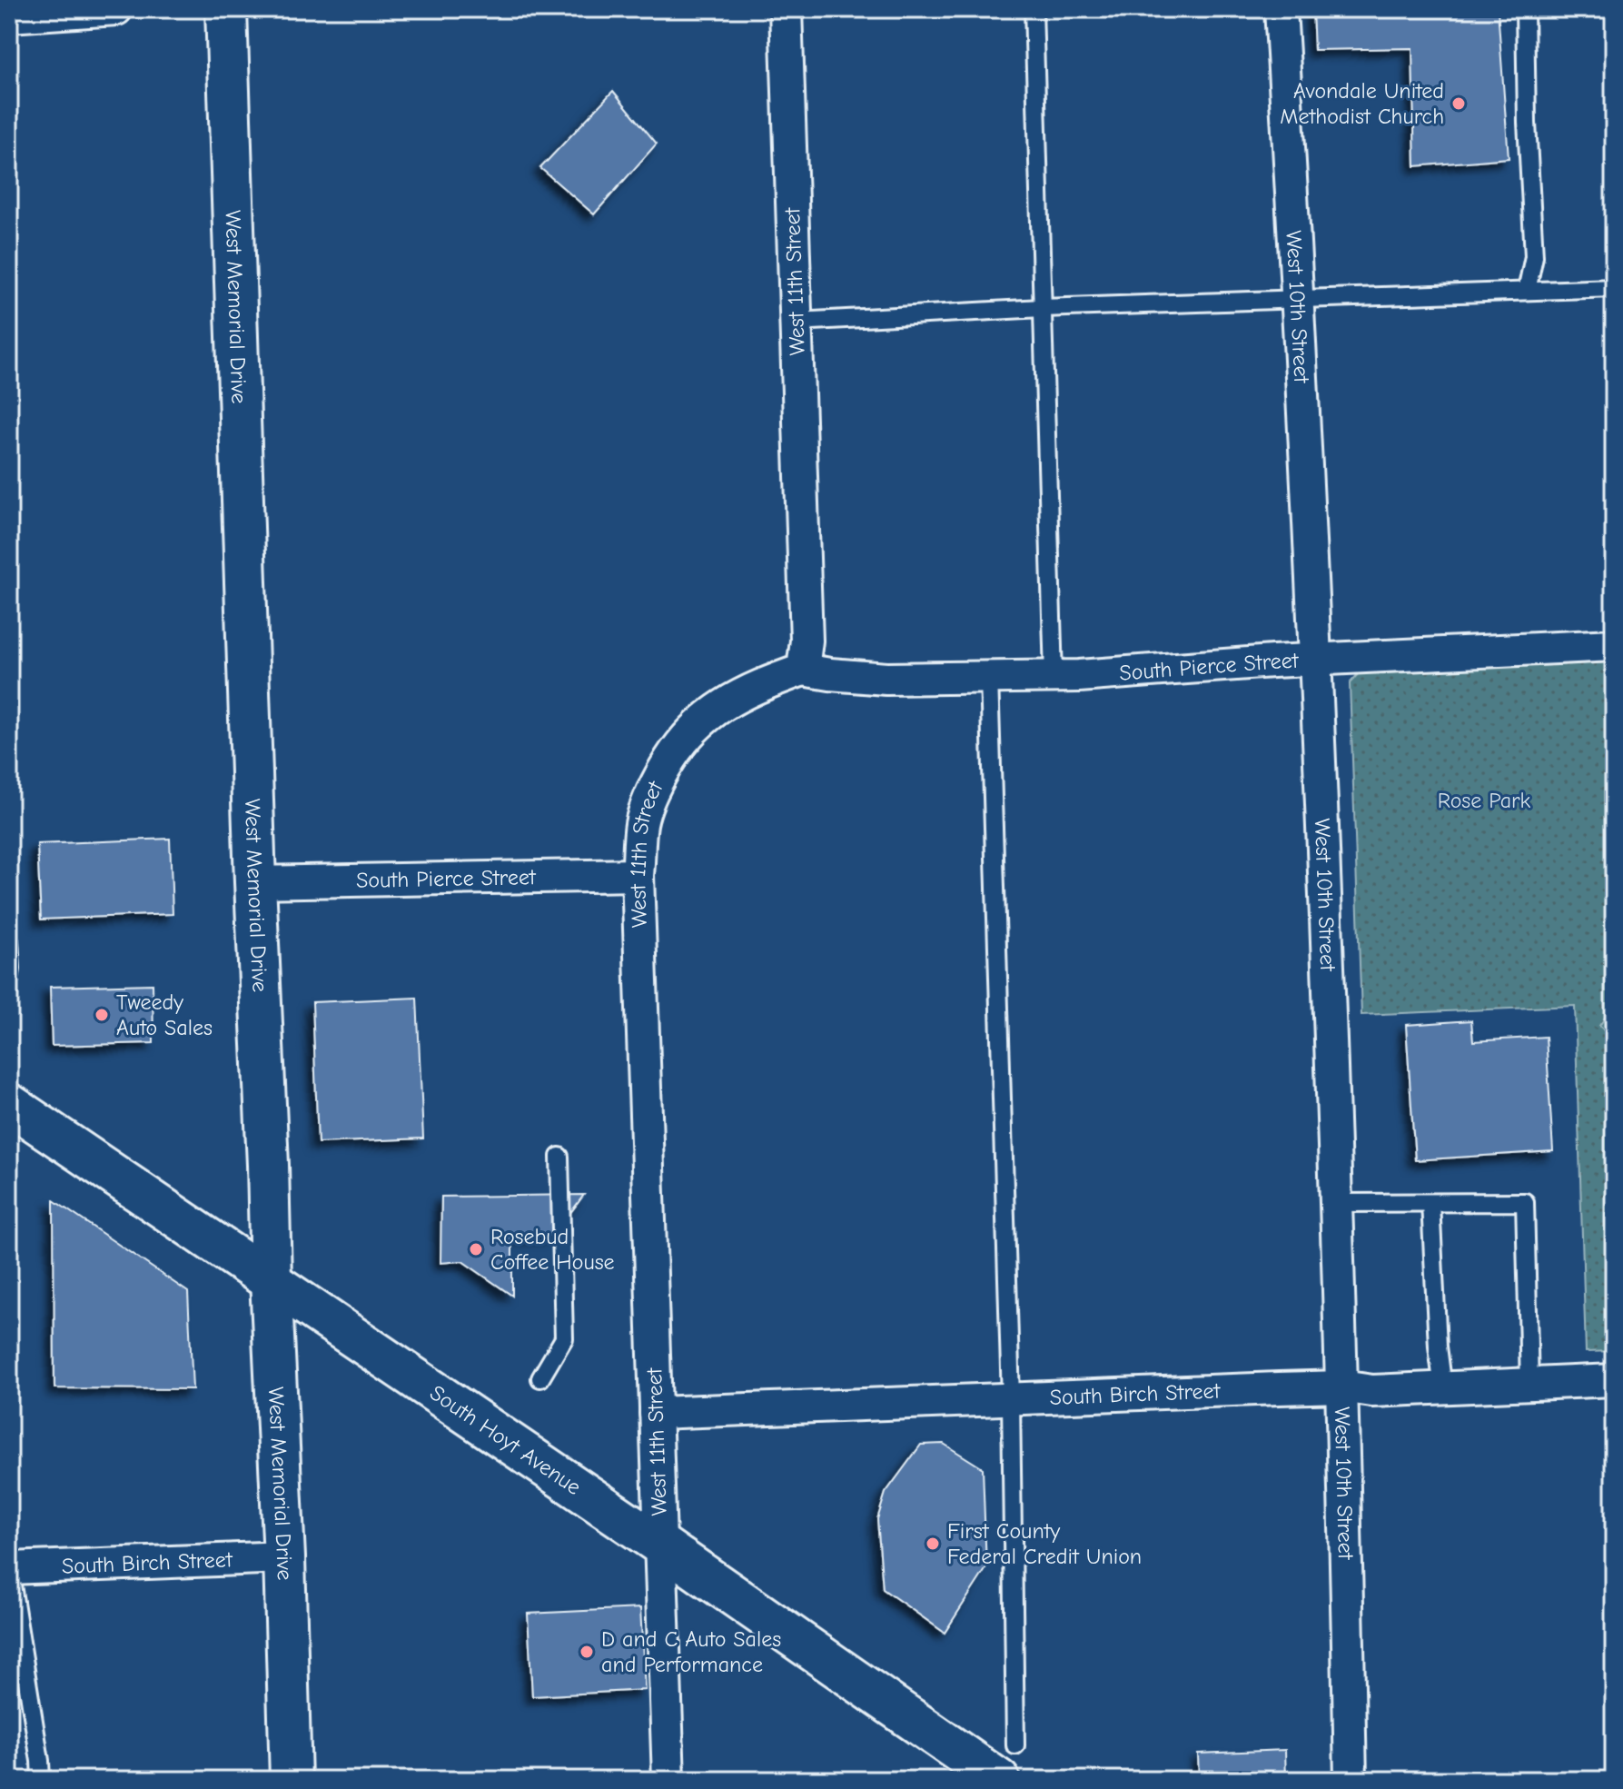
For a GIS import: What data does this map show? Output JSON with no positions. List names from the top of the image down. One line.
{"streets":{"main road":["West Memorial Drive","South Hoyt Avenue"],"street":["West 11th Street","West 10th Street","South Pierce Street","South Birch Street"]},"crossings":[["West 11th Street","South Pierce Street"],["West 11th Street","South Birch Street"],["West 11th Street","South Hoyt Avenue"],["West Memorial Drive","South Pierce Street"],["West Memorial Drive","South Birch Street"],["West Memorial Drive","South Hoyt Avenue"],["West 10th Street","South Pierce Street"],["West 10th Street","South Birch Street"]],"parks":["Rose Park"],"places":["Avondale United Methodist Church","Tweedy Auto Sales","Rosebud Coffee House","First County Federal Credit Union","D and C Auto Sales and Performance"]}
